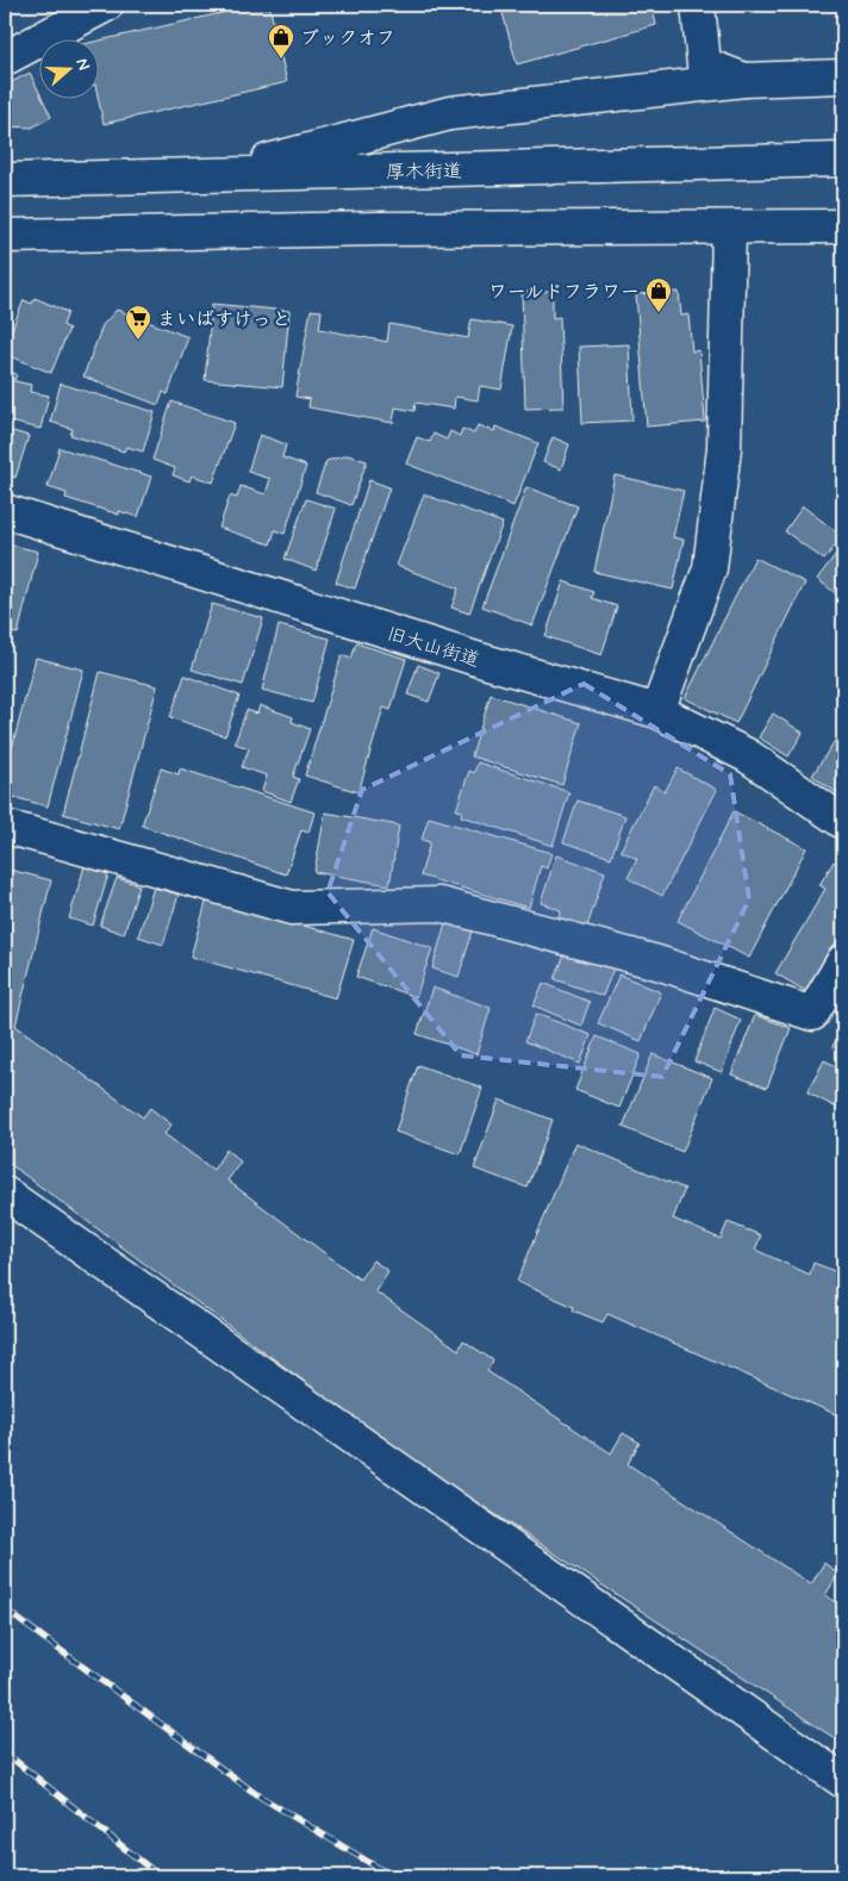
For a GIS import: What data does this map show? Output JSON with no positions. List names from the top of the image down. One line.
{"streets":{"main road":["厚木街道","旧大山街道"]},"places":{"shop":["ブックオフ","ワールドフラワー"],"supermarket":["まいばすけっと"]},"north":"right"}
